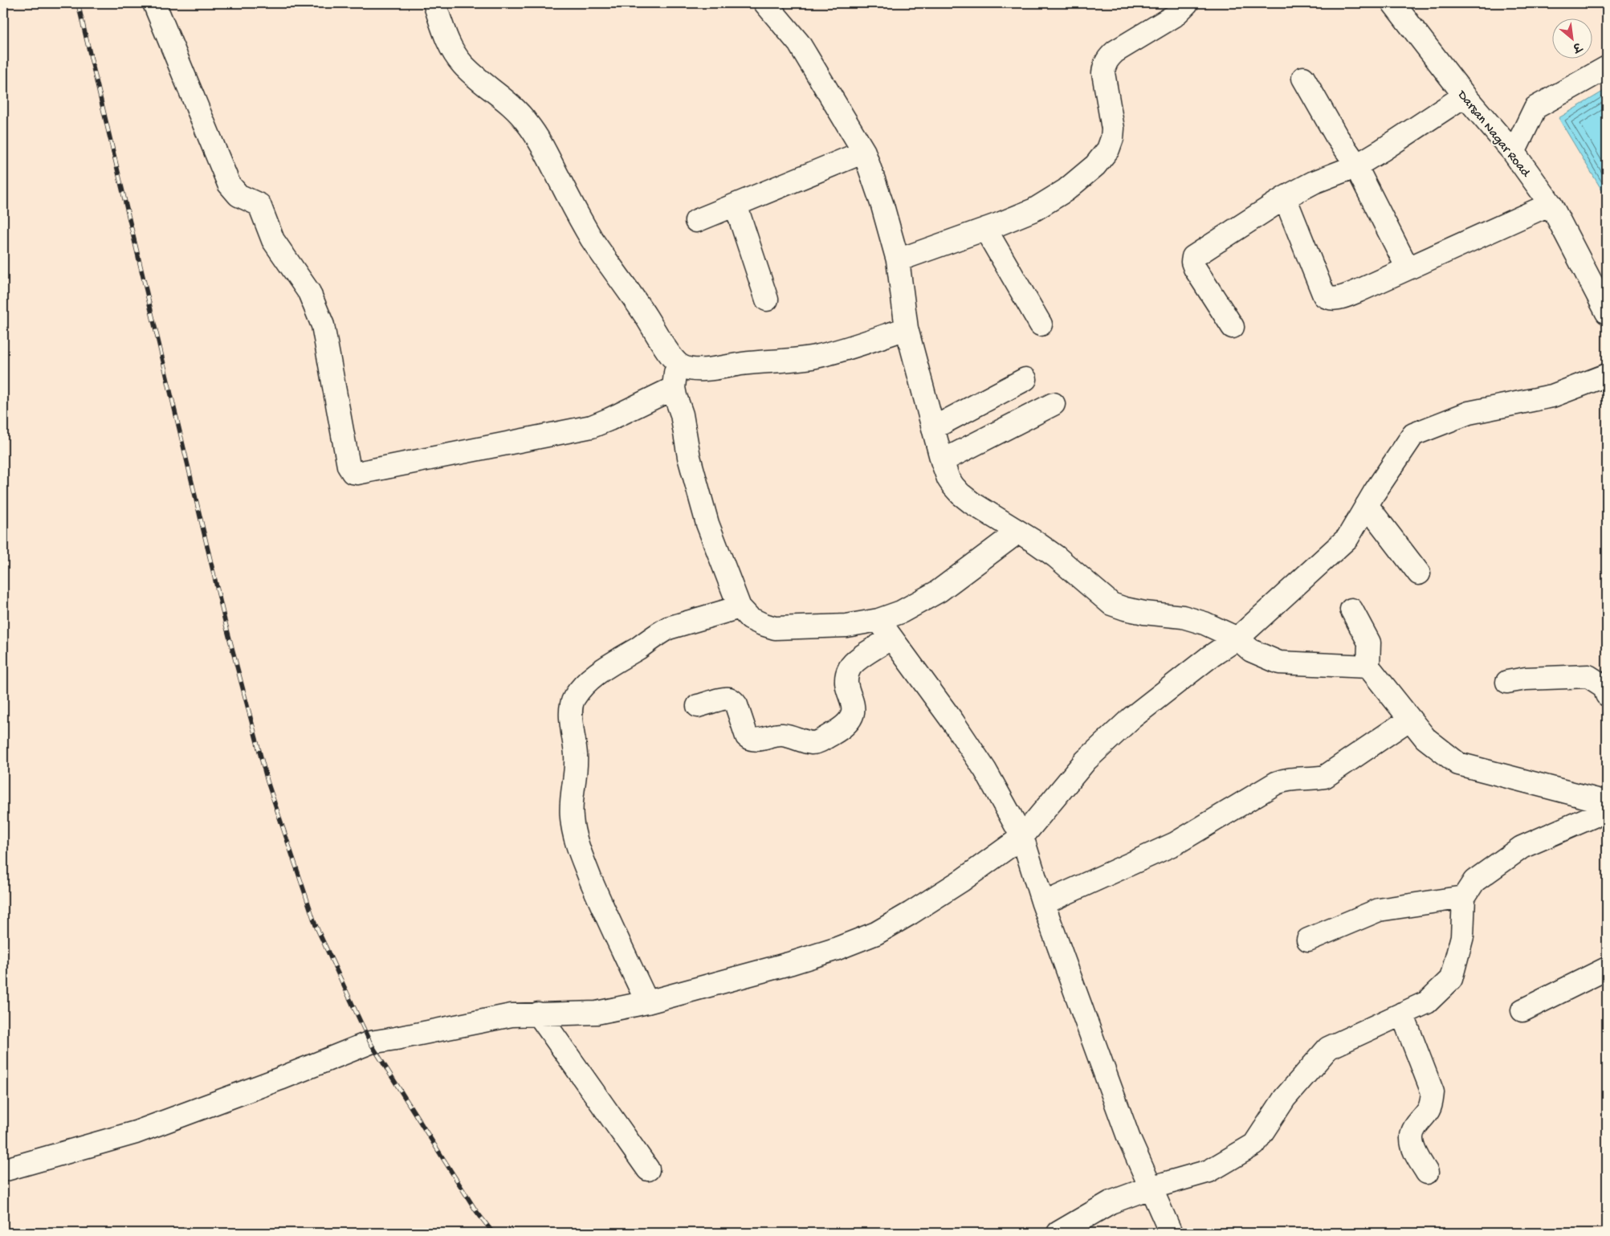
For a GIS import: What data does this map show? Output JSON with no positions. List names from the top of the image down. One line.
{"streets":{"street":["Darsan Nagar Road"]},"north":"bottom right"}
